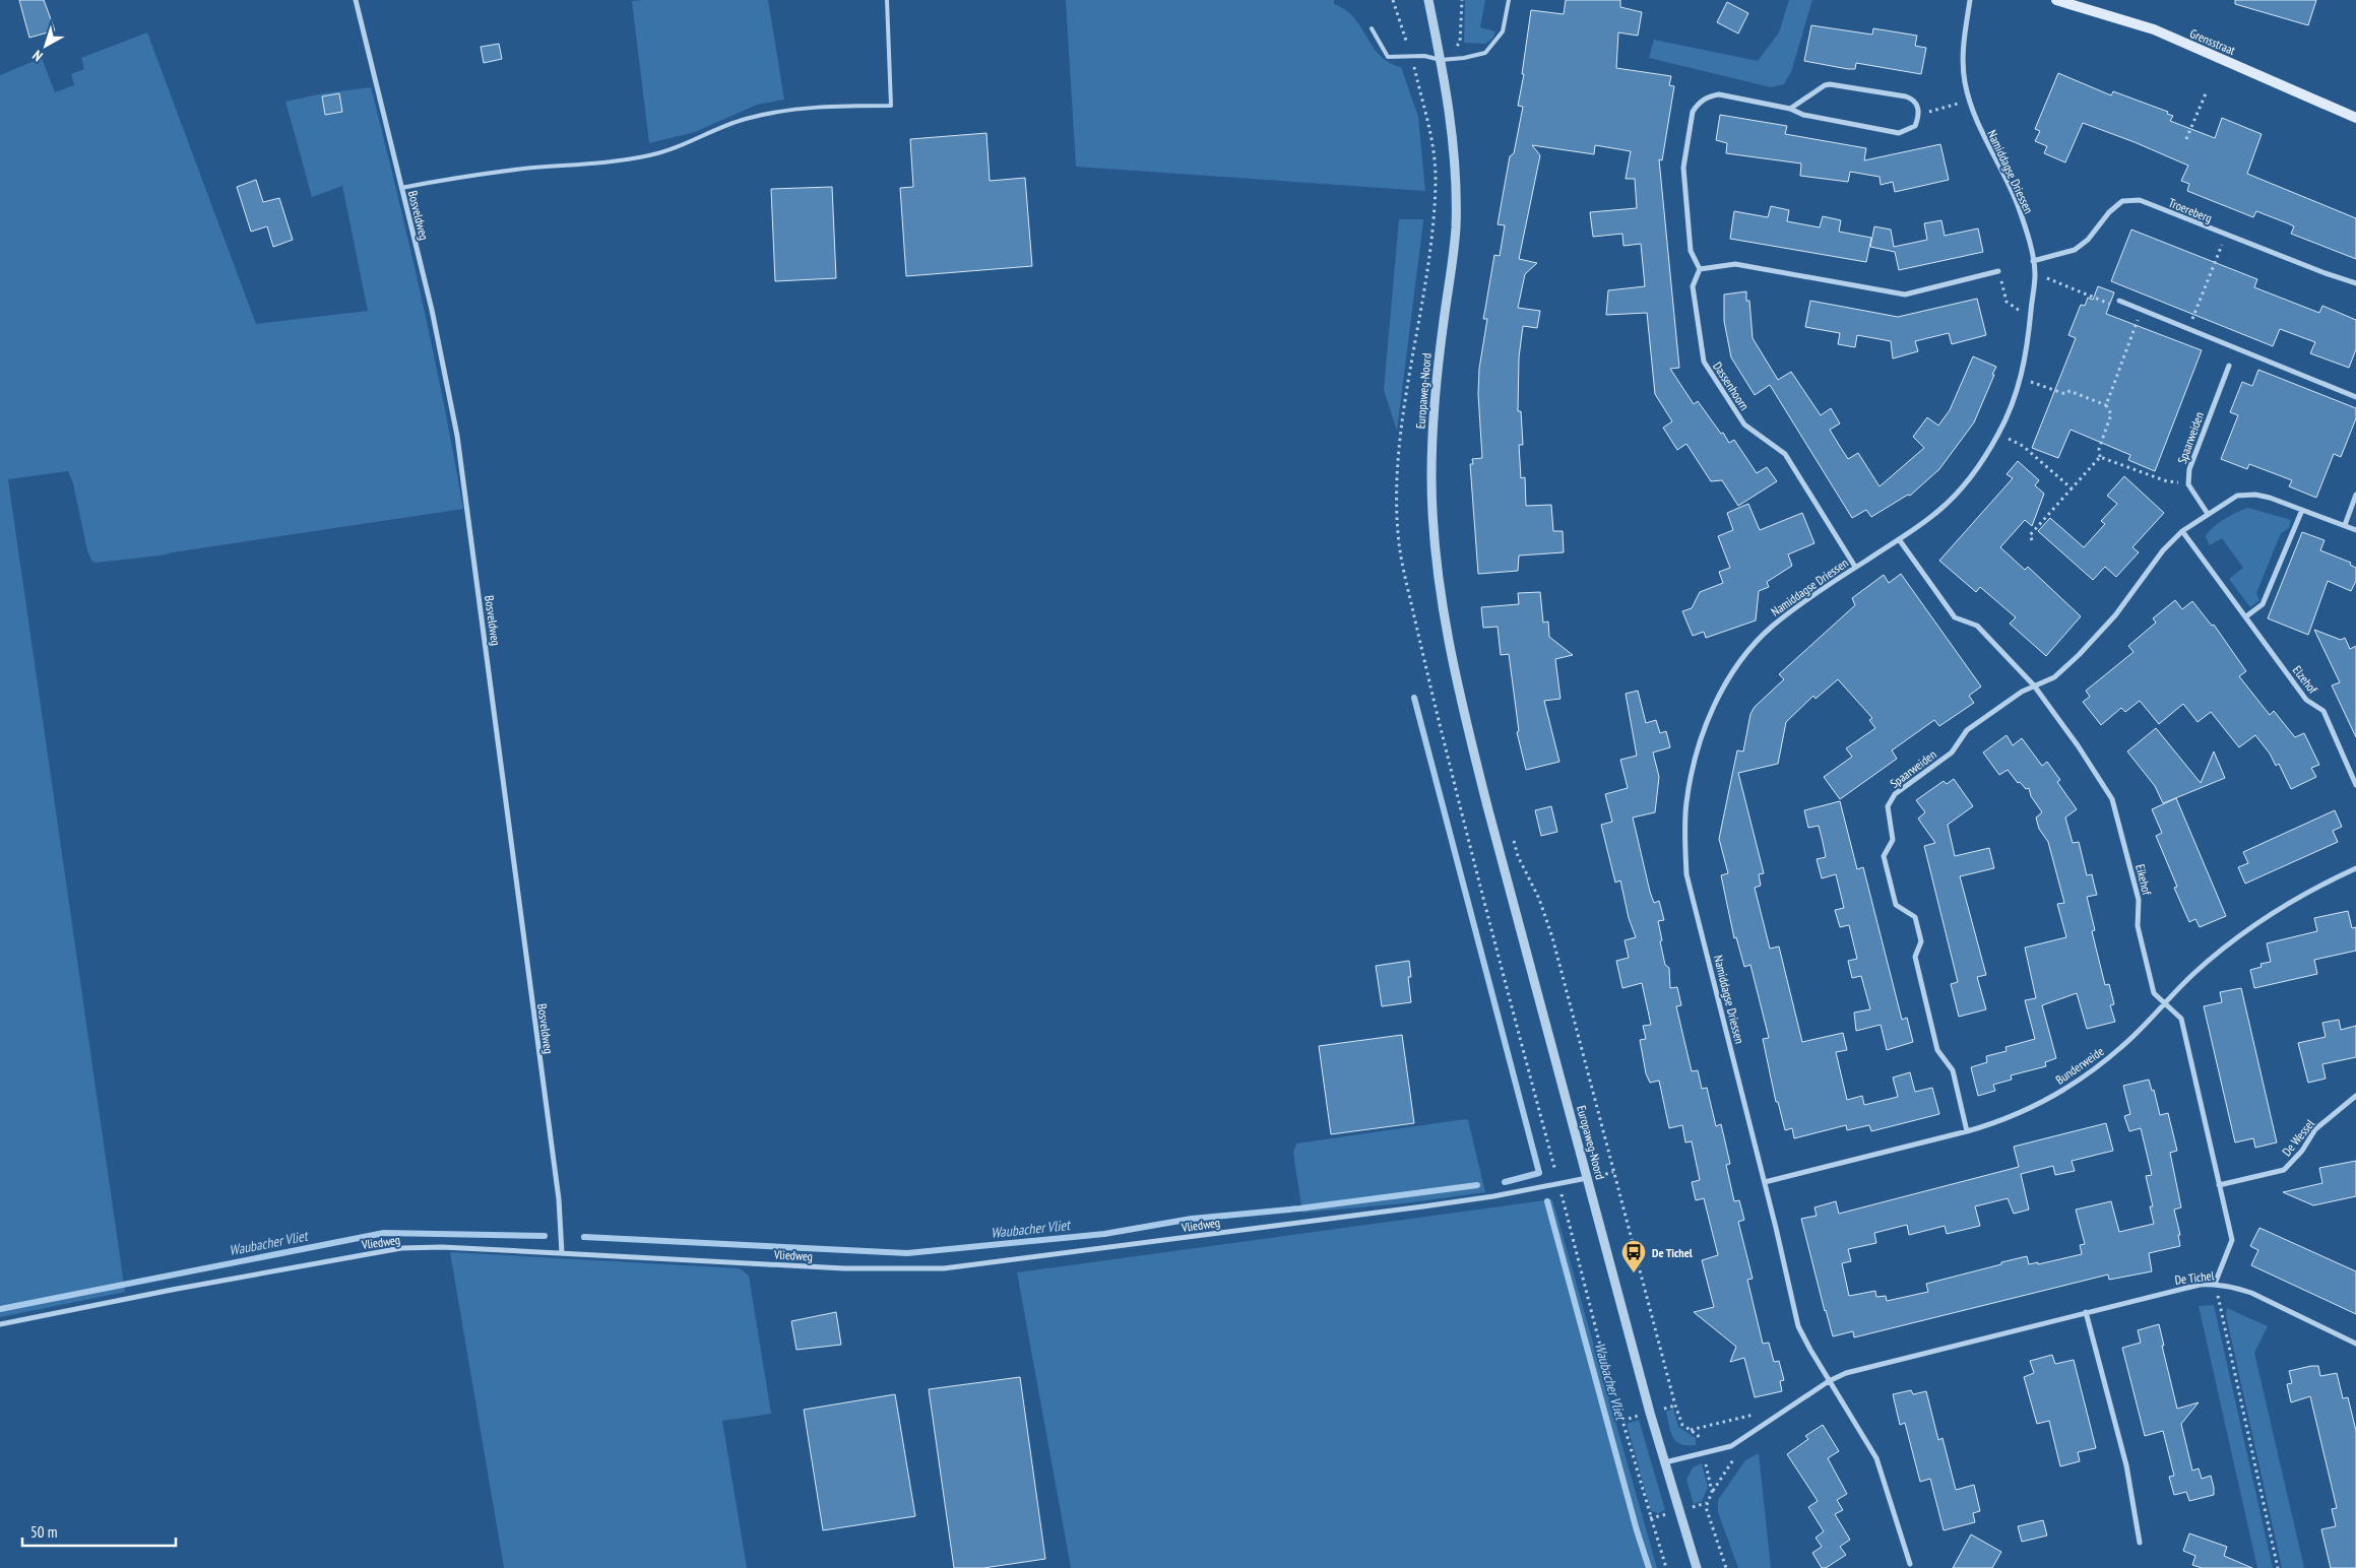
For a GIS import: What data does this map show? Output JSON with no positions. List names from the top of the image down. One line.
{"streets":{"main road":["Grensstraat"],"street":["Namiddagse Driessen","Troereberg","Bosveldweg","Dassenhoorn","Europaweg-Noord","Spaarweiden","Elzehof","Eikehof","Bunderweide","De Wessel","Vliedweg","De Tichel"]},"crossings":[["Namiddagse Driessen","Troereberg"],["Namiddagse Driessen","Dassenhoorn"],["Namiddagse Driessen","Eikehof"],["Namiddagse Driessen","Bunderweide"],["Namiddagse Driessen","De Tichel"],["Bosveldweg","Vliedweg"],["Europaweg-Noord","Vliedweg"],["Europaweg-Noord","De Tichel"],["Spaarweiden","Elzehof"],["Spaarweiden","Eikehof"],["Spaarweiden","Bunderweide"],["Eikehof","Bunderweide"],["Eikehof","De Wessel"],["Eikehof","De Tichel"]],"water":["Waubacher Vliet"],"places":{"bus stop":["De Tichel"]},"scale_bar":"50 m","north":"bottom left"}
